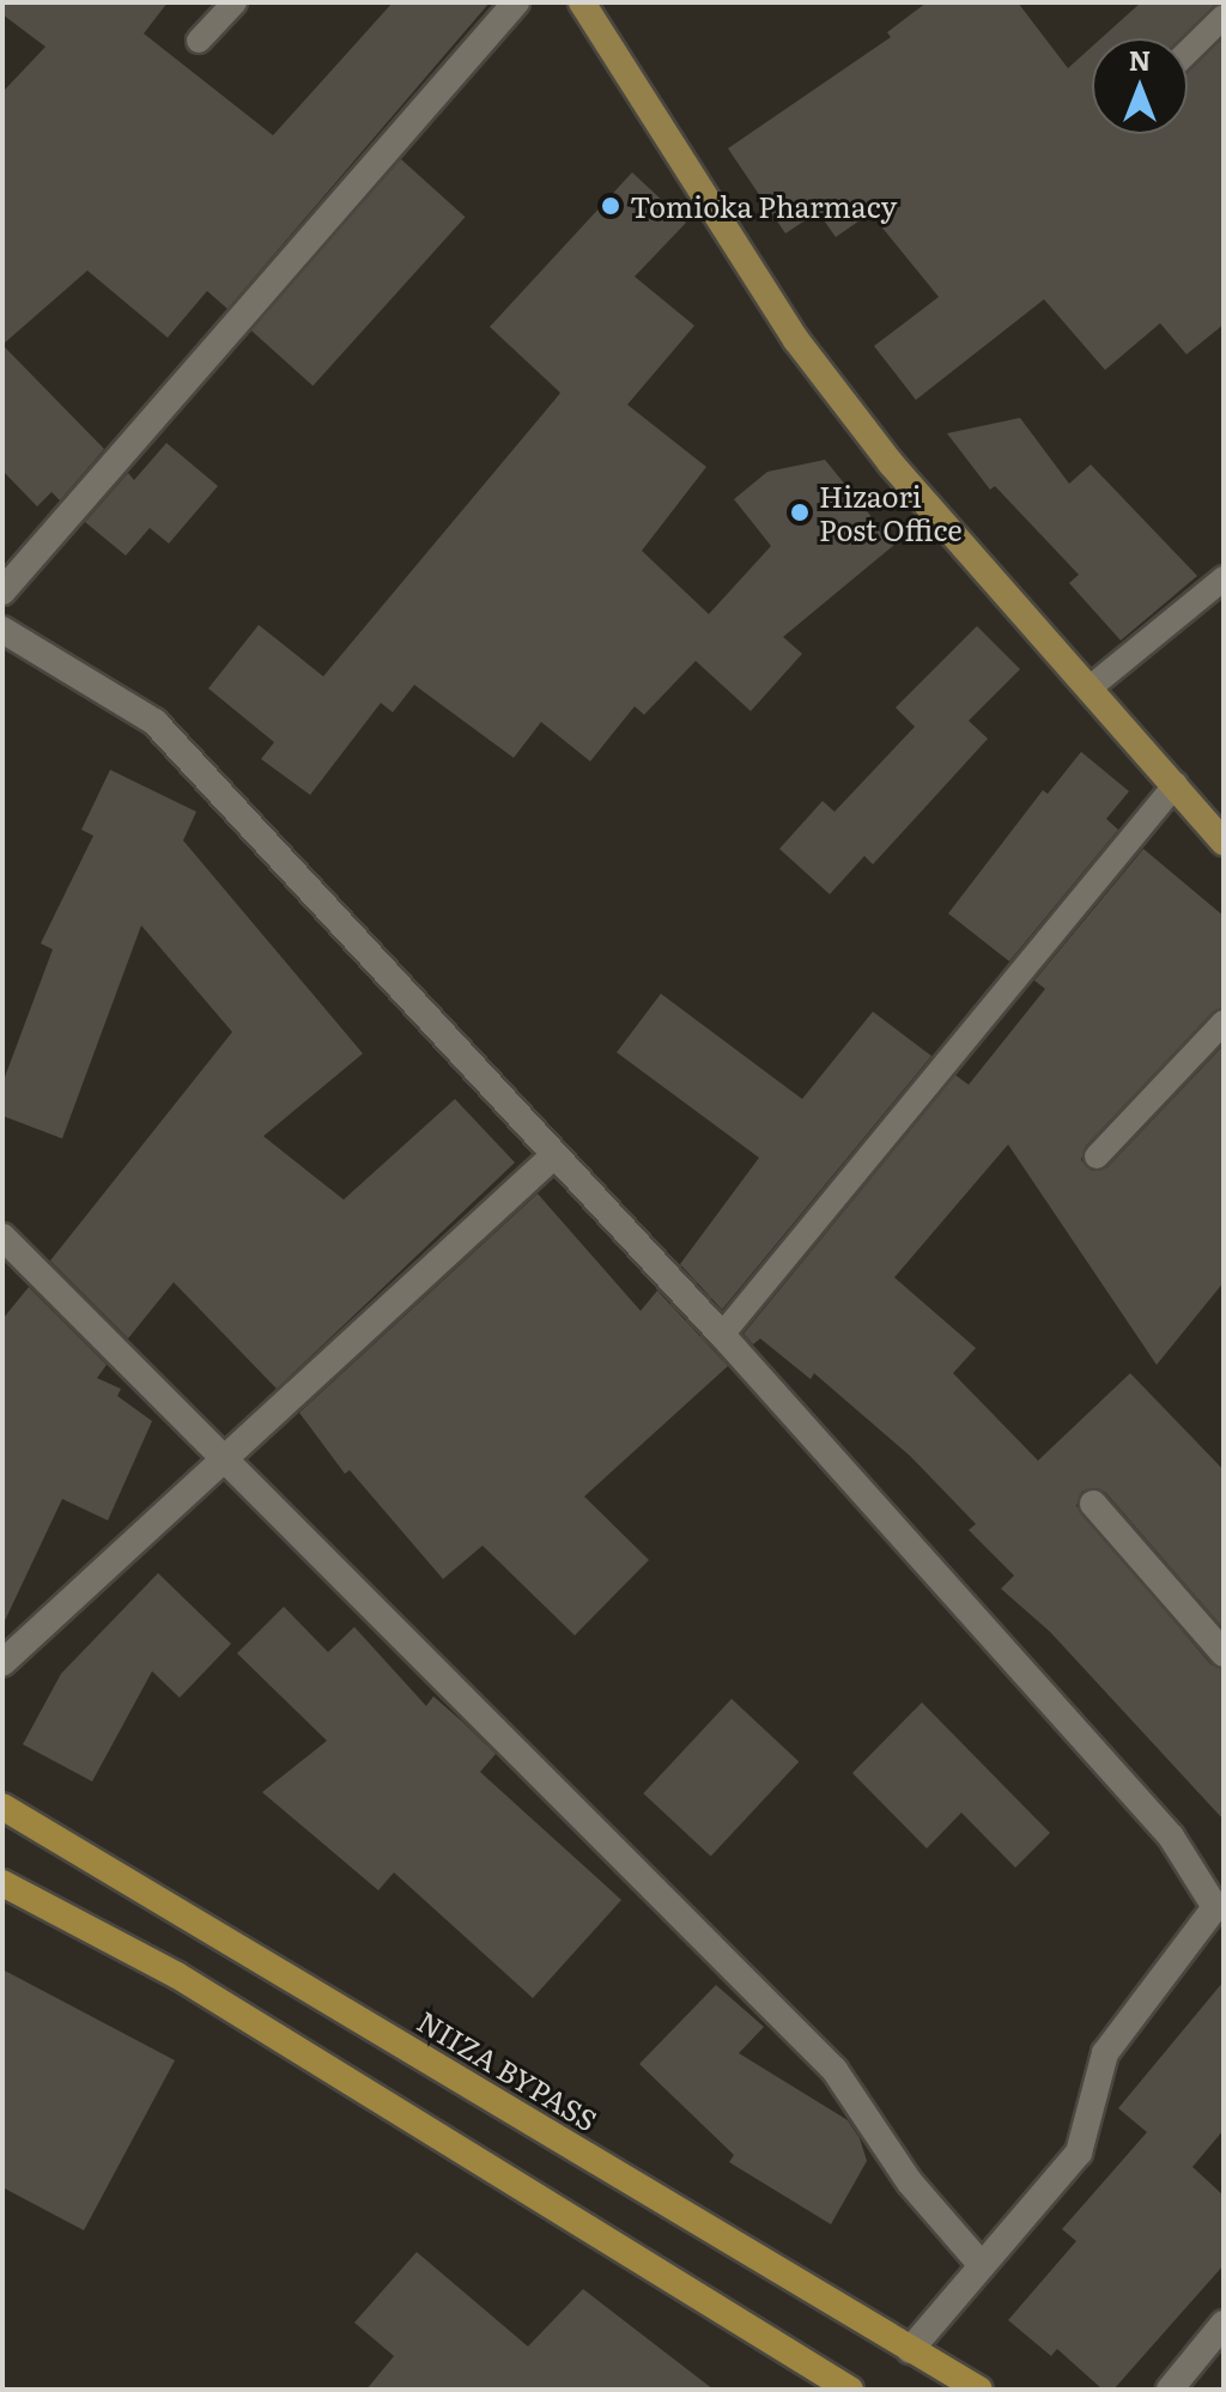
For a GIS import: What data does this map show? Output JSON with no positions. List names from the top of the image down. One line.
{"streets":{"highway":["NIIZA BYPASS"]},"places":["Tomioka Pharmacy","Hizaori Post Office"],"north":"top"}
